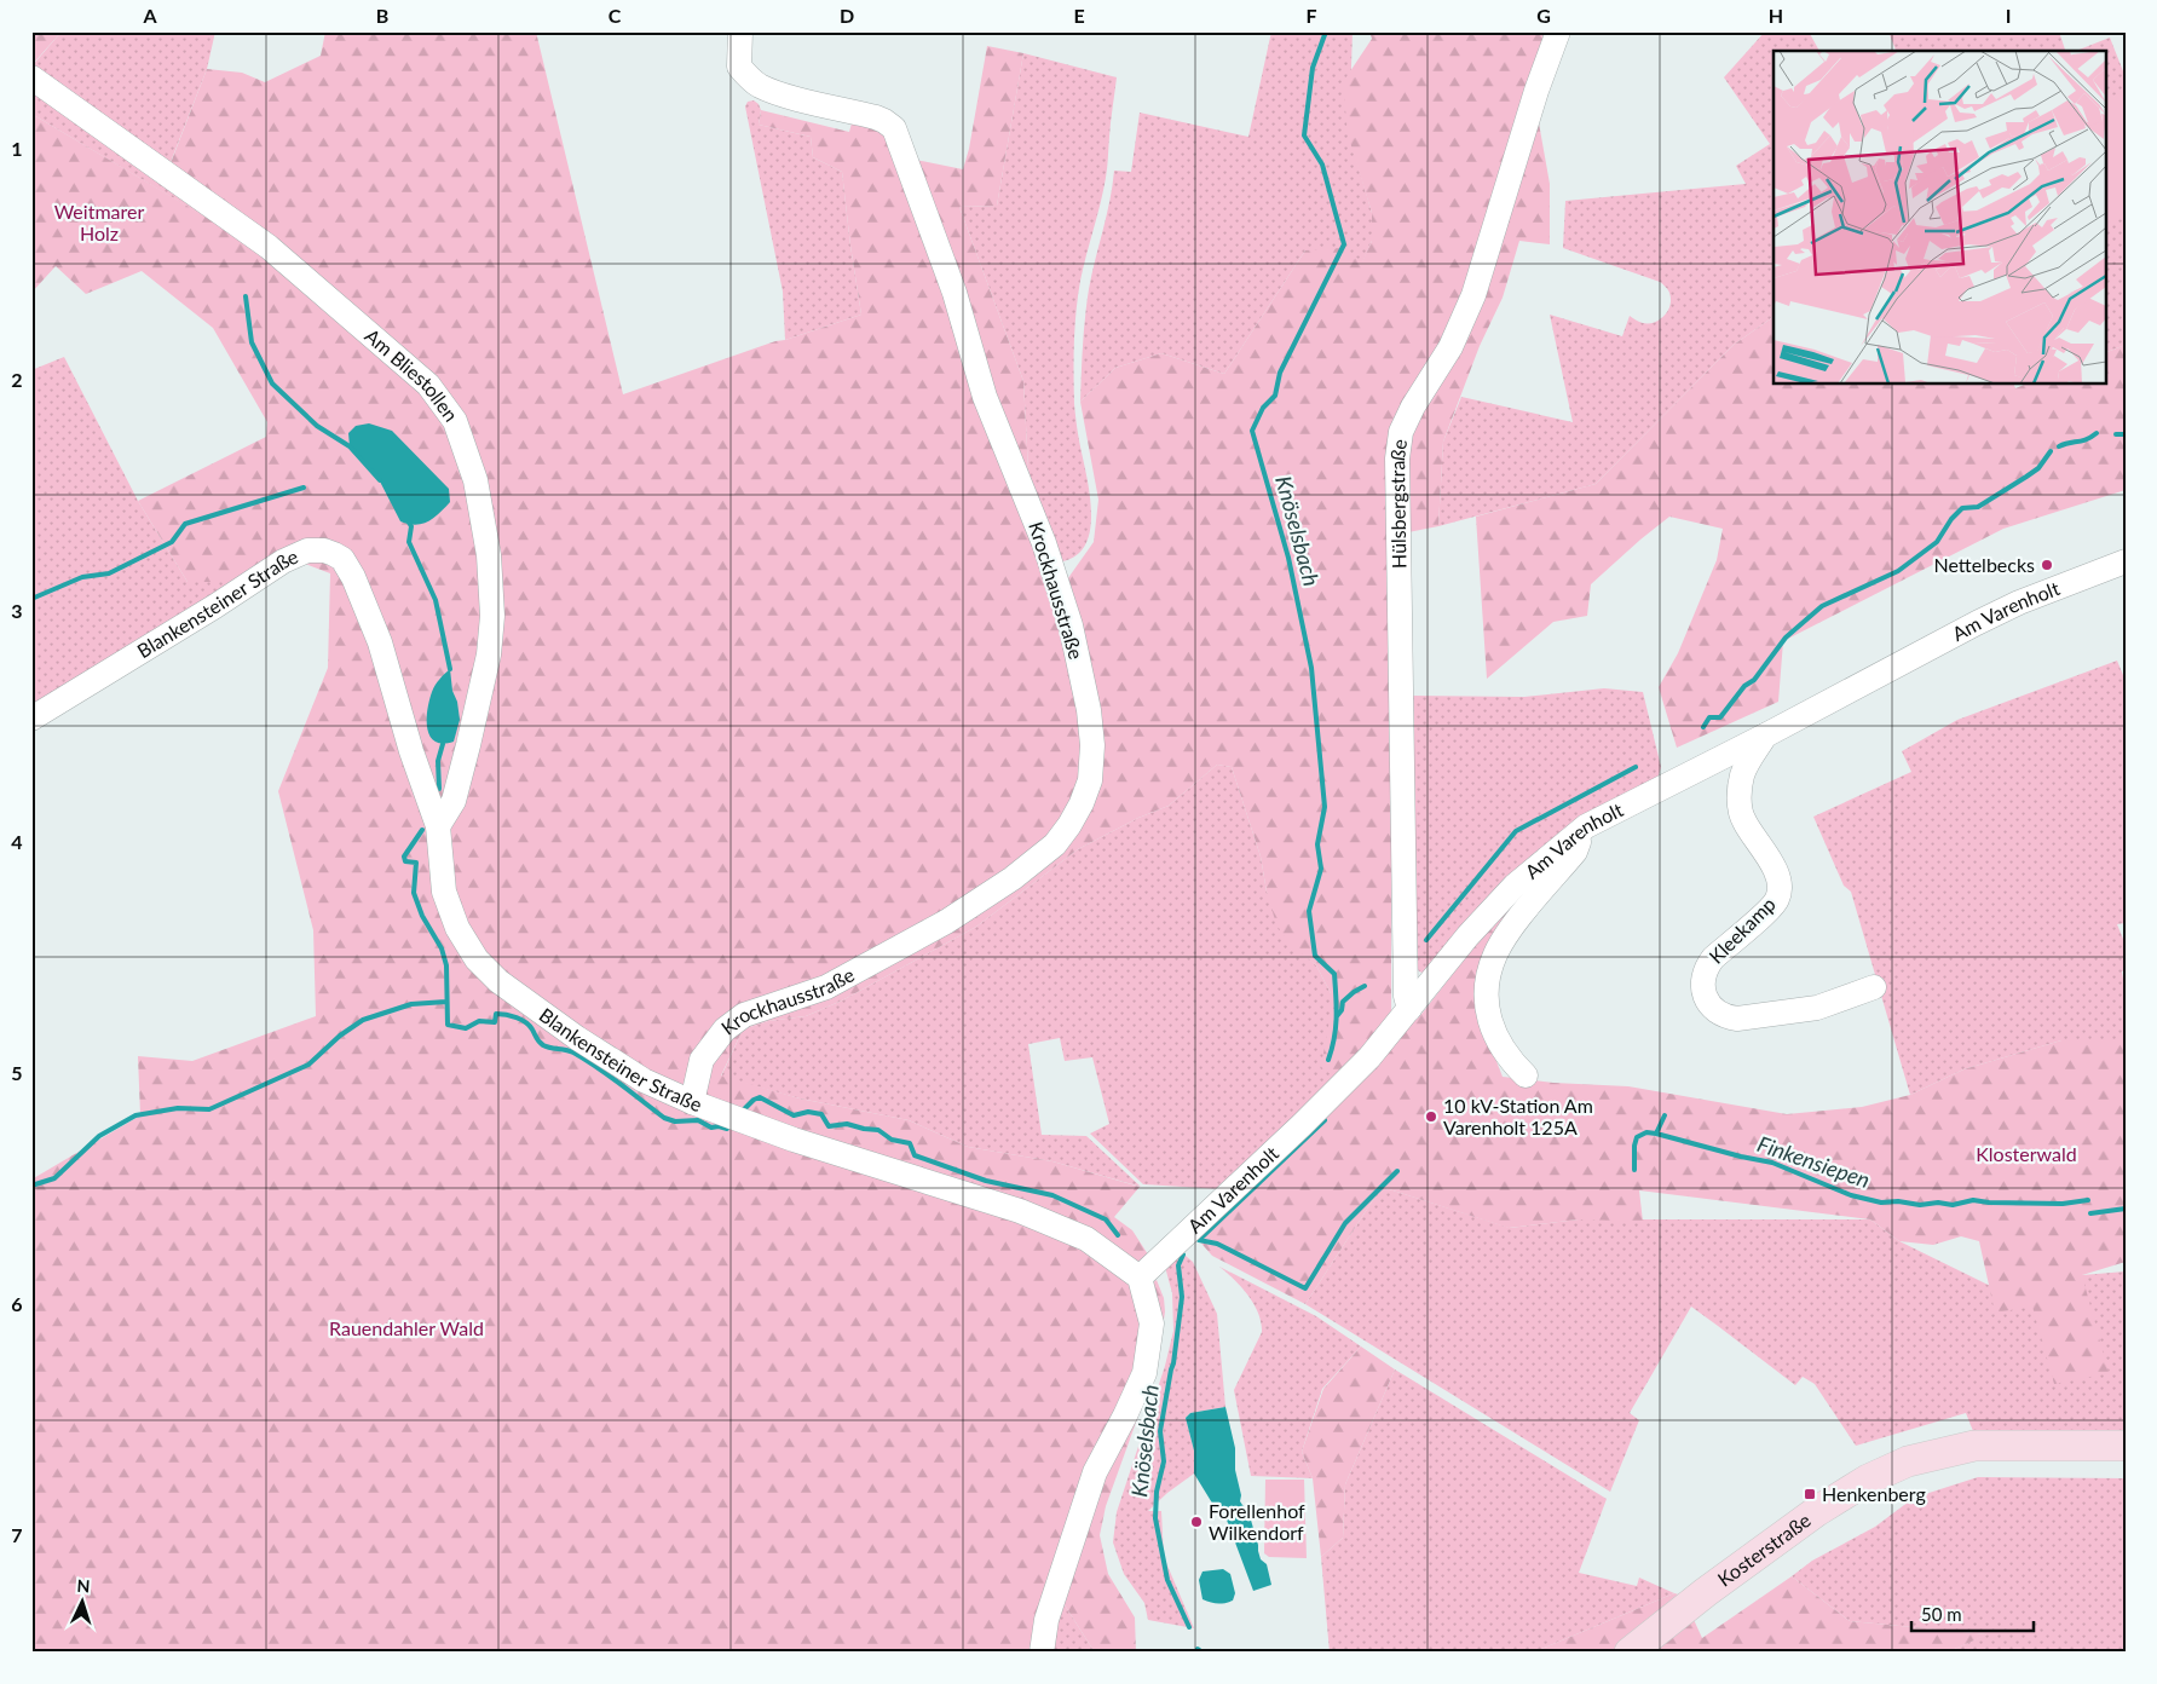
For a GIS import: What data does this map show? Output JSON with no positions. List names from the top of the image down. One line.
{"streets":{"main road":["Kosterstraße"],"street":["Am Bliestollen","Hülsbergstraße","Krockhausstraße","Blankensteiner Straße","Am Varenholt","Kleekamp"]},"crossings":[["Am Bliestollen","Blankensteiner Straße"],["Hülsbergstraße","Am Varenholt"],["Krockhausstraße","Blankensteiner Straße"],["Blankensteiner Straße","Am Varenholt"],["Am Varenholt","Kleekamp"]],"water":["Knöselsbach","Finkensiepen"],"parks":["Weitmarer Holz","Klosterwald","Rauendahler Wald"],"places":{"other":["Nettelbecks","10 kV-Station Am Varenholt 125A","Forellenhof Wilkendorf"],"transit":["Henkenberg"]},"scale_bar":"50 m","north":"top","grid":{"columns":["A","B","C","D","E","F","G","H","I"],"rows":["1","2","3","4","5","6","7"]}}
